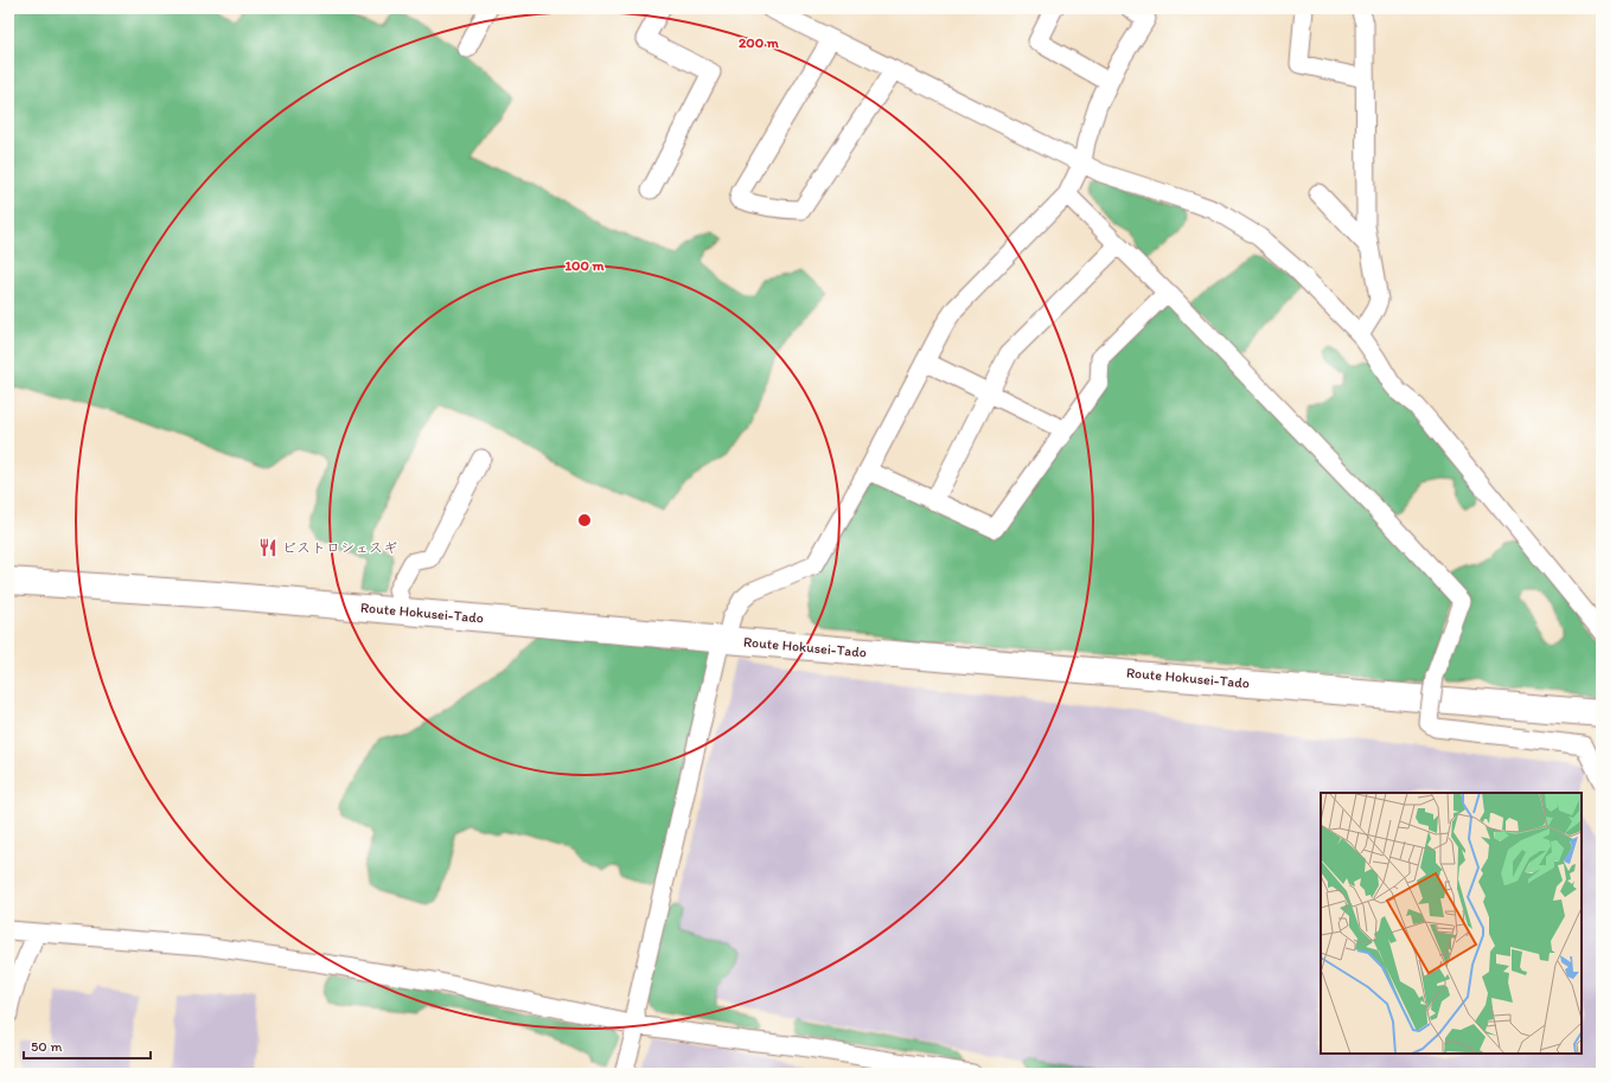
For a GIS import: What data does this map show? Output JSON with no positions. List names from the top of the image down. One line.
{"streets":{"main road":["Route Hokusei-Tado"]},"places":{"restaurant":["ビストロシェスギ"]},"scale_bar":"50 m","rings":["200 m","100 m"]}
